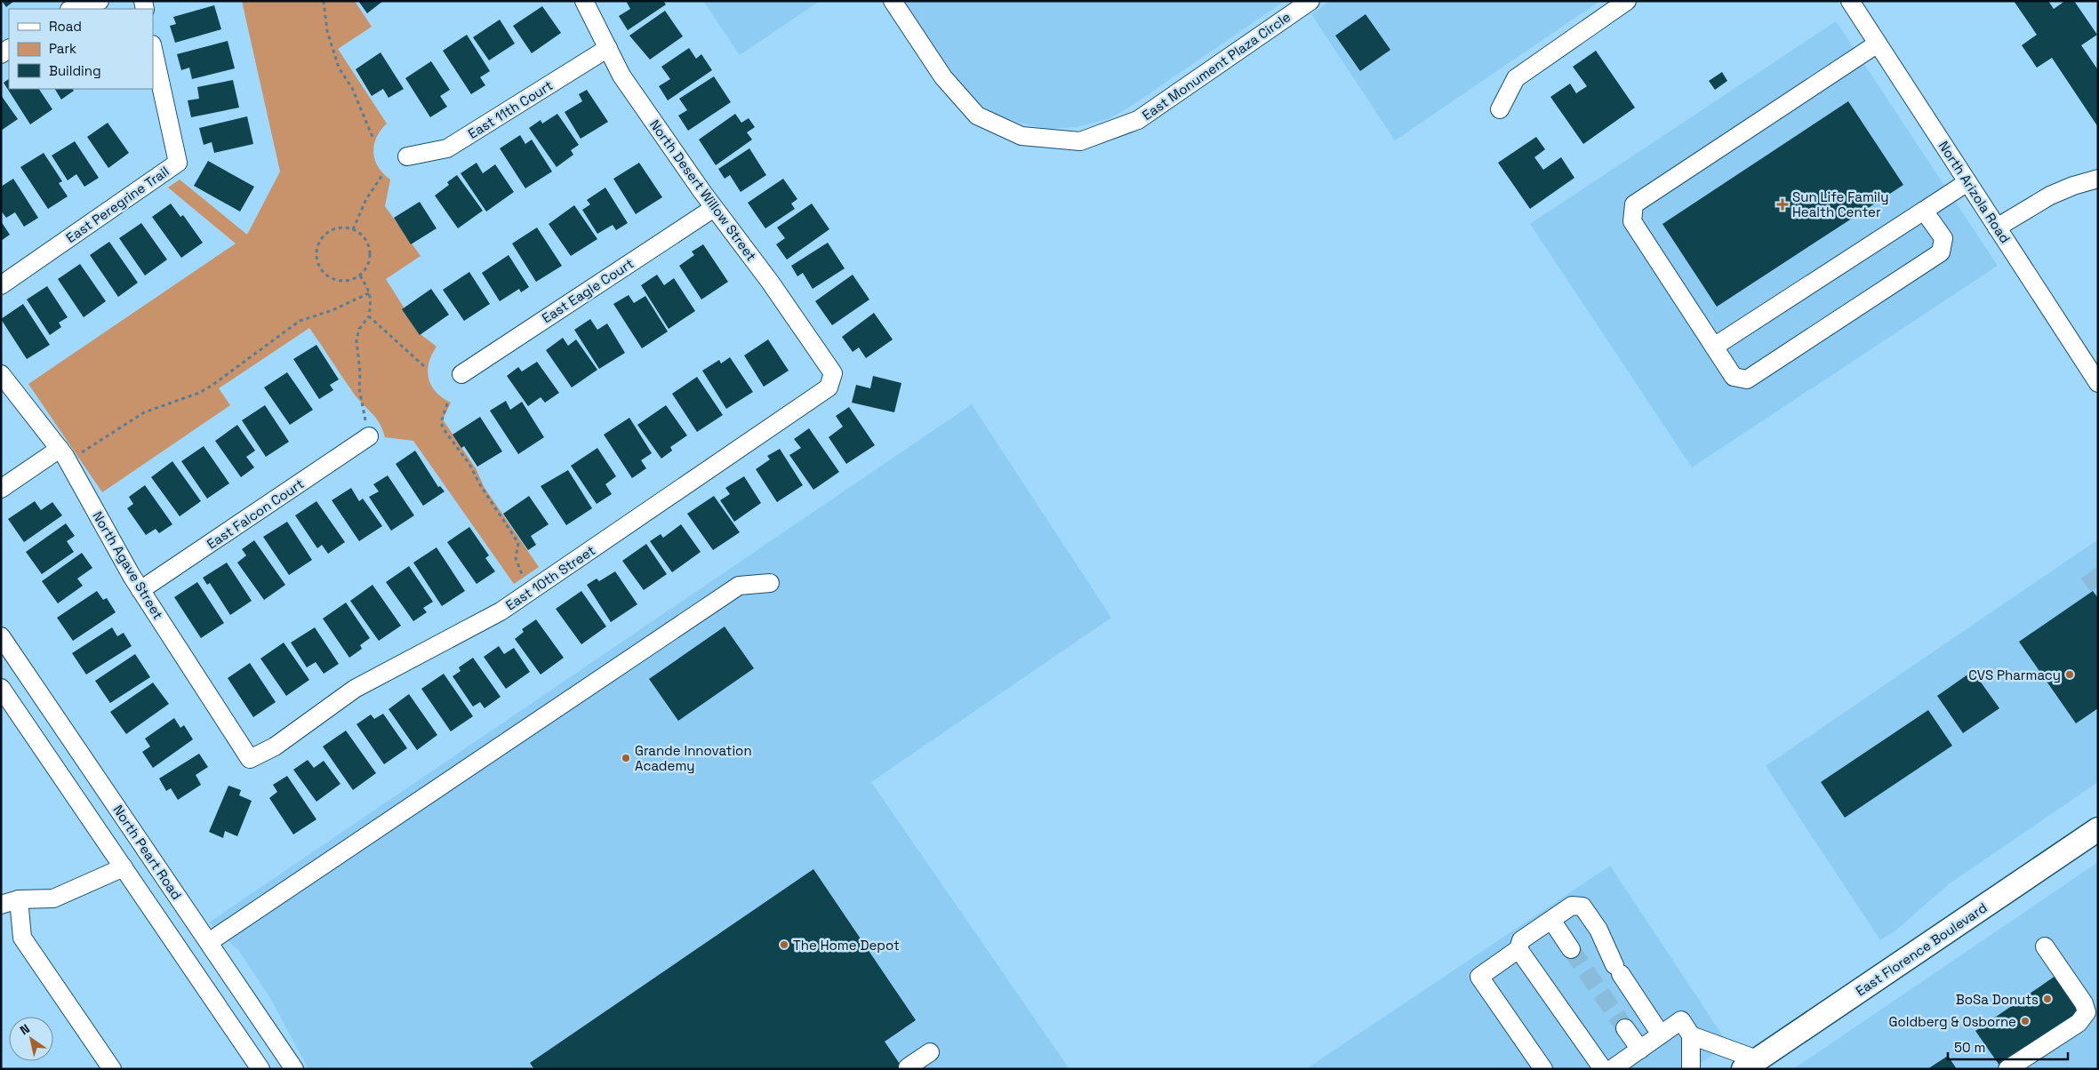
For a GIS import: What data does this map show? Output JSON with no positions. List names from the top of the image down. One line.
{"streets":{"main road":["East Florence Boulevard"],"street":["East Monument Plaza Circle","East 11th Court","North Desert Willow Street","North Arizola Road","East Peregrine Trail","East Eagle Court","East Falcon Court","North Agave Street","East 10th Street","North Peart Road"]},"crossings":[["East 11th Court","North Desert Willow Street"],["North Desert Willow Street","East Eagle Court"],["North Desert Willow Street","East 10th Street"],["East Falcon Court","North Agave Street"],["North Agave Street","East 10th Street"]],"places":{"health":["Sun Life Family Health Center"],"other":["CVS Pharmacy","Grande Innovation Academy","The Home Depot","BoSa Donuts","Goldberg & Osborne"]},"legend":["Road","Park","Building"],"scale_bar":"50 m","north":"top left"}
